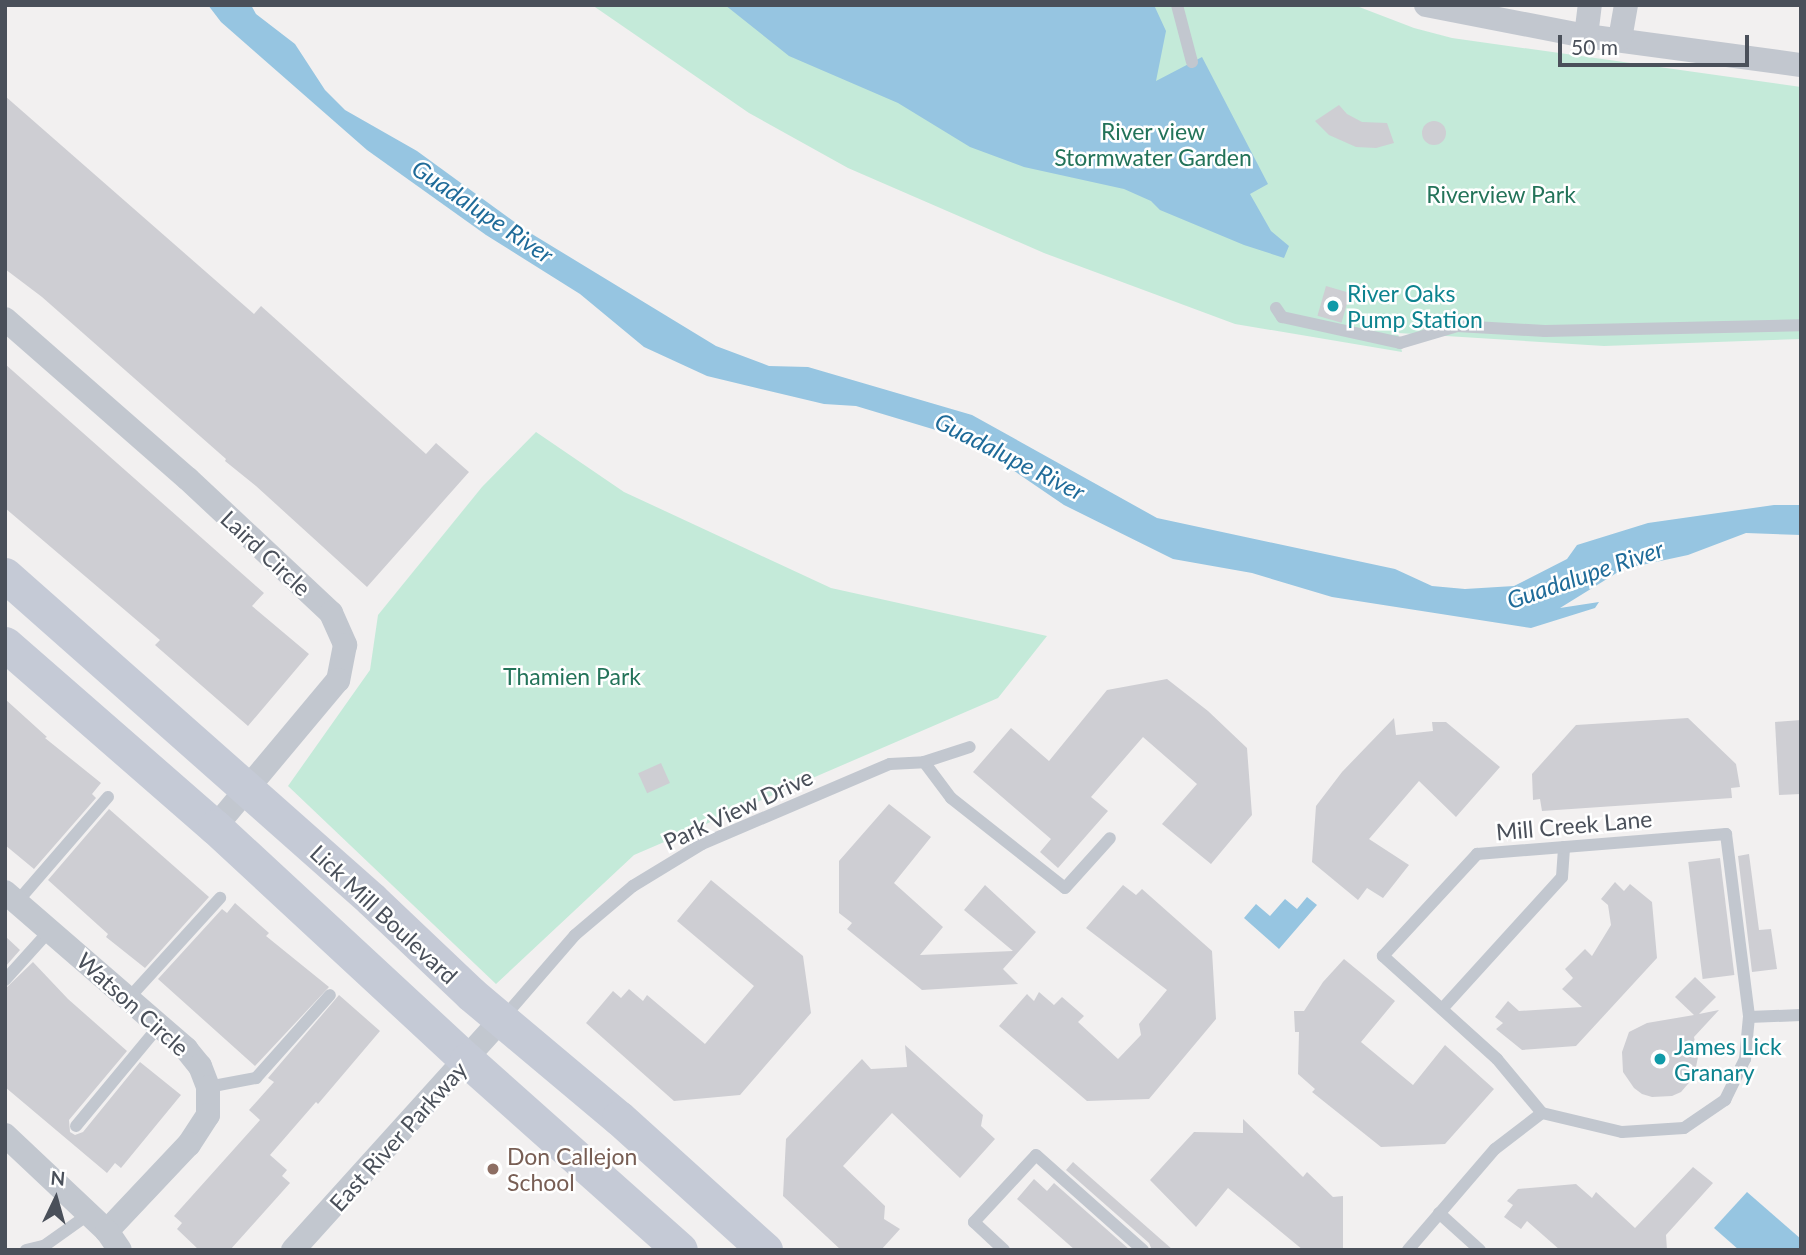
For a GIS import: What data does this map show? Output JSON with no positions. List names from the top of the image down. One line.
{"streets":{"main road":["Lick Mill Boulevard"],"street":["Laird Circle","Watson Circle","East River Parkway"],"lane":["Park View Drive","Mill Creek Lane"]},"crossings":[["Laird Circle","Lick Mill Boulevard"],["Park View Drive","Lick Mill Boulevard"],["Park View Drive","East River Parkway"],["Lick Mill Boulevard","East River Parkway"]],"water":["Guadalupe River"],"parks":["River view Stormwater Garden","Riverview Park","Thamien Park"],"places":["River Oaks Pump Station","James Lick Granary","Don Callejon School"],"scale_bar":"50 m","north":"top"}
